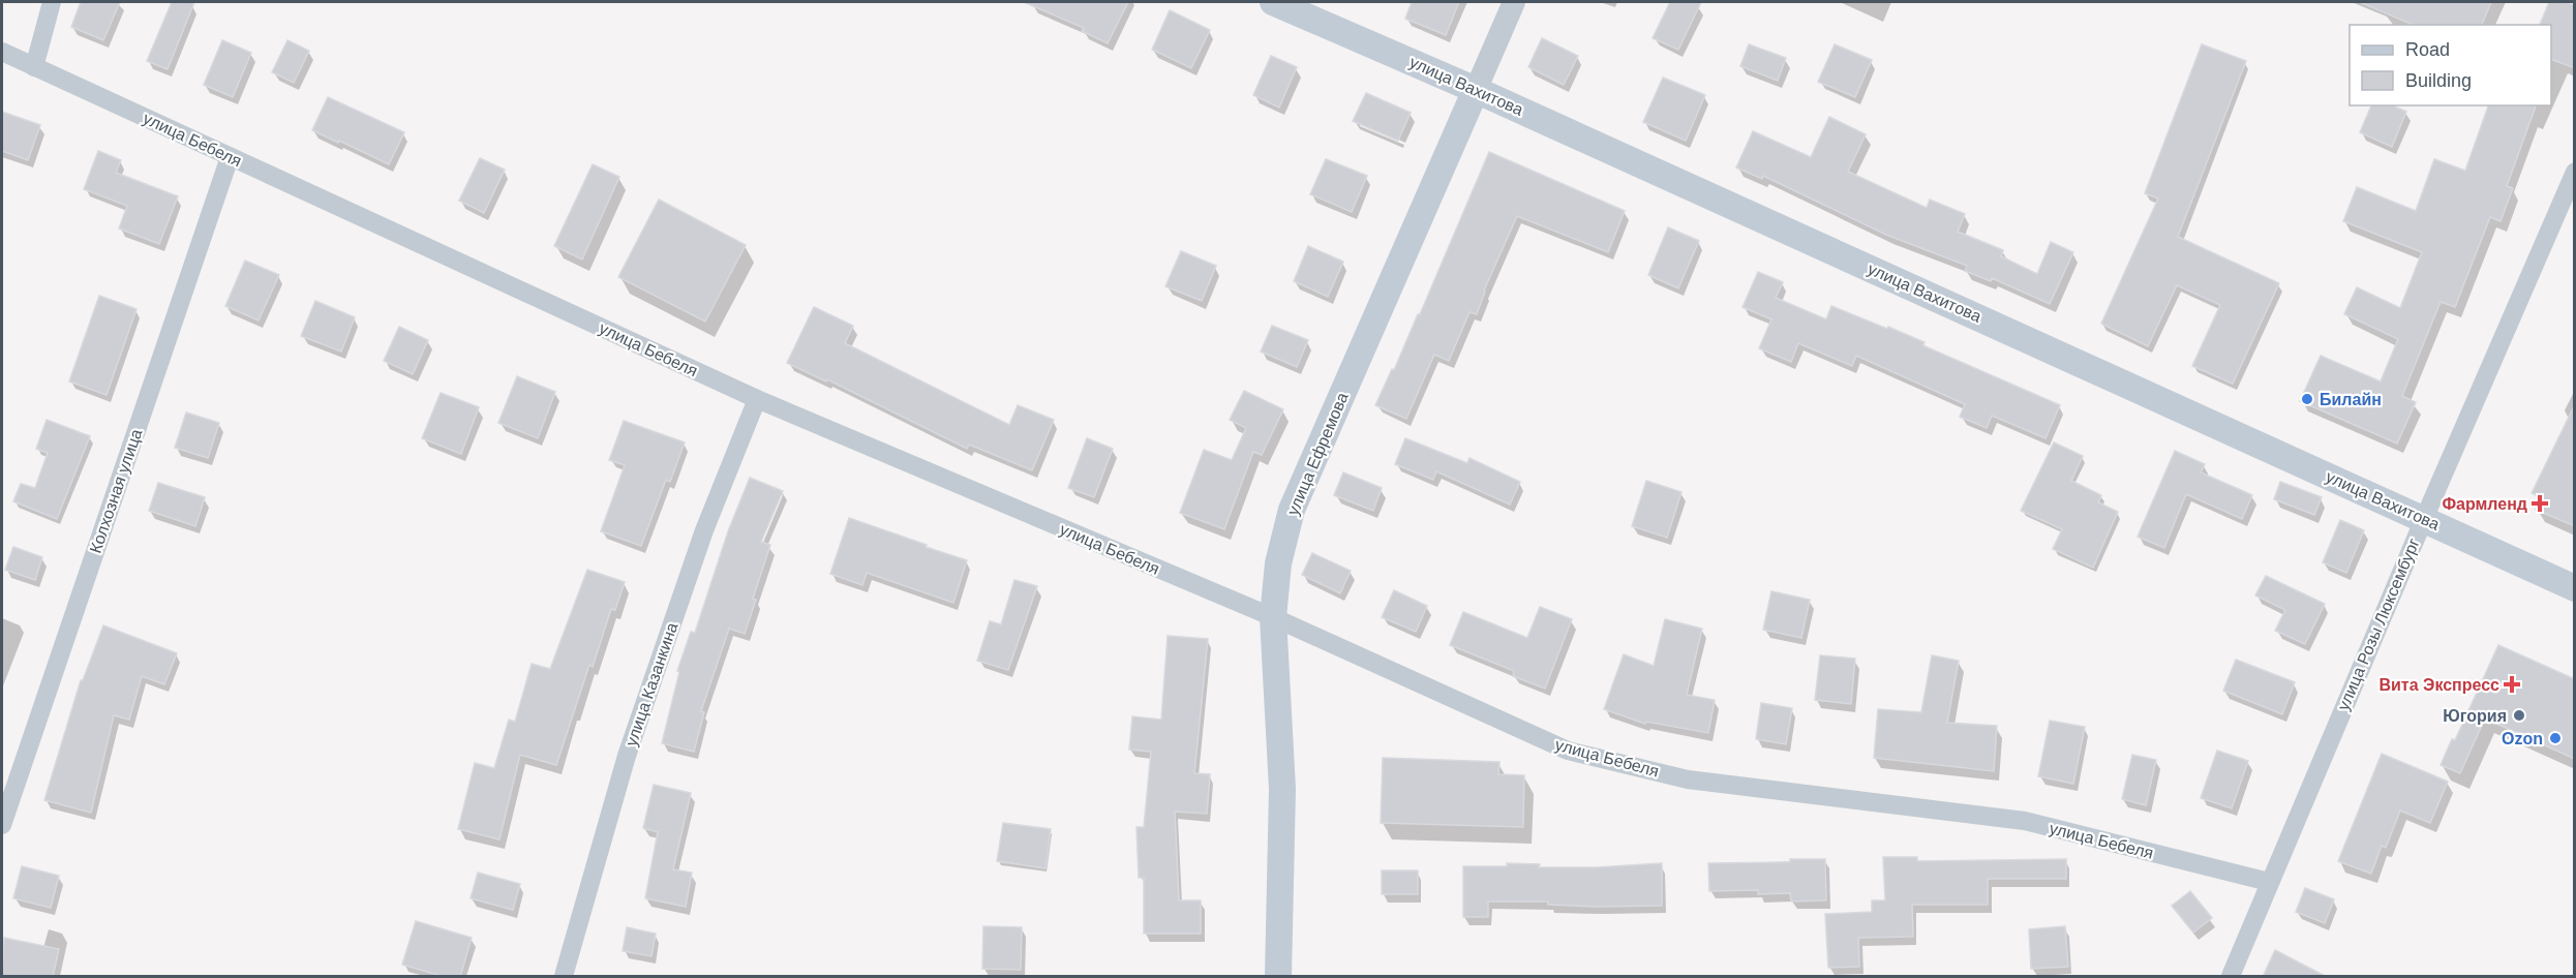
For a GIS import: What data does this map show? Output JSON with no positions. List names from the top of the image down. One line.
{"streets":{"main road":["улица Вахитова","улица Ефремова"],"street":["улица Бебеля","Колхозная улица","улица Розы Люксембург","улица Казанкина"]},"crossings":[["улица Вахитова","улица Ефремова"],["улица Вахитова","улица Розы Люксембург"],["улица Бебеля","улица Ефремова"],["улица Бебеля","Колхозная улица"],["улица Бебеля","улица Розы Люксембург"],["улица Бебеля","улица Казанкина"]],"places":{"other":["Билайн","Югория","Ozon"],"health":["Фармленд","Вита Экспресс"]},"legend":["Road","Building"]}
